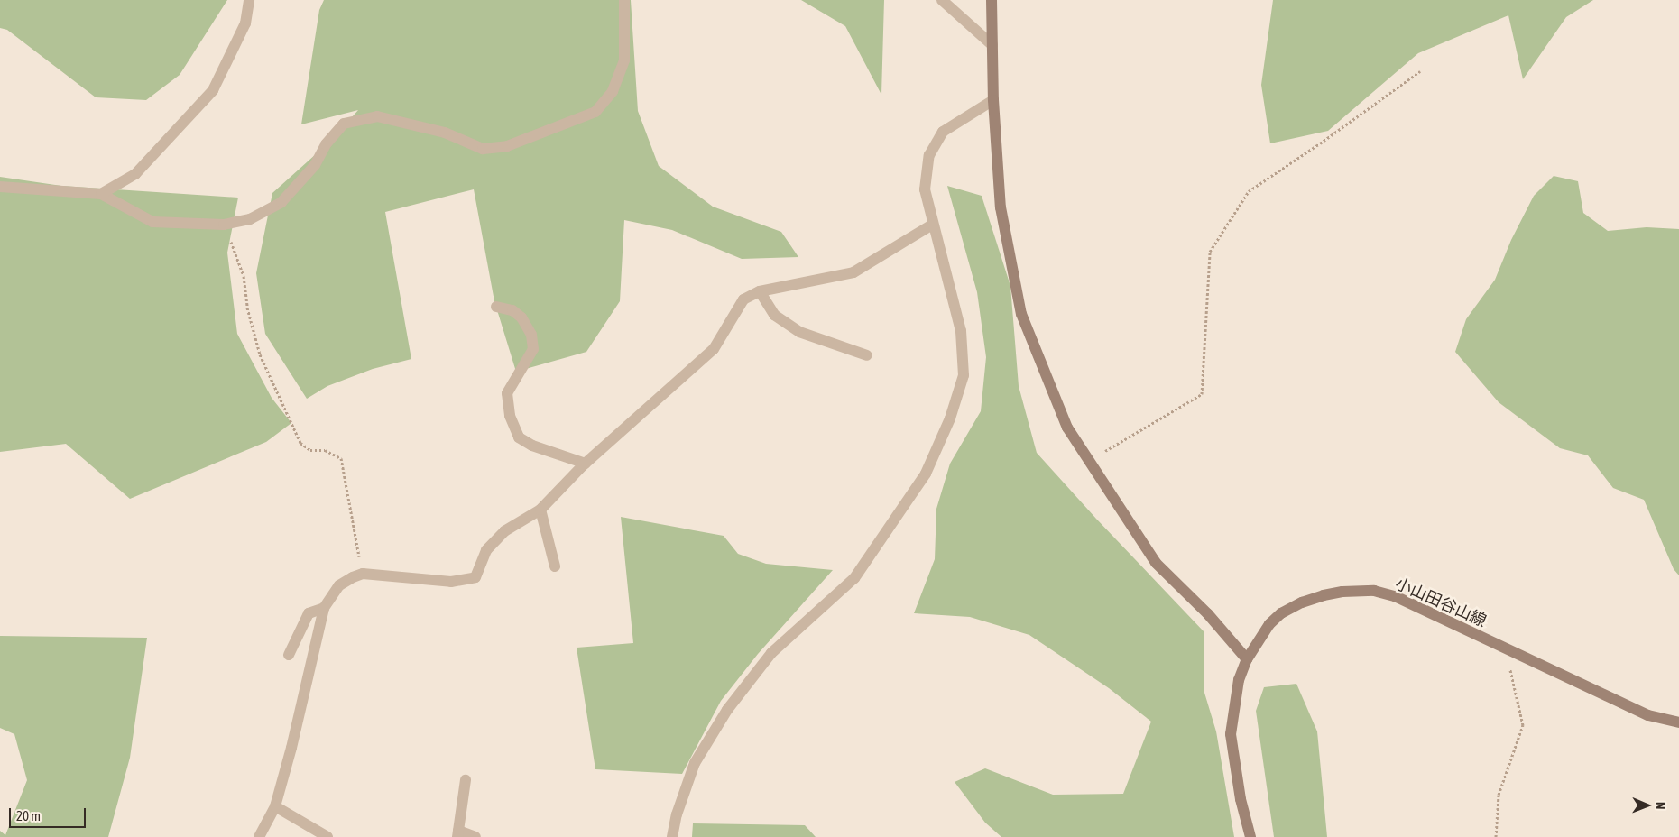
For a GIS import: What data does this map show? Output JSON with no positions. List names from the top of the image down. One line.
{"streets":{"street":["小山田谷山線"]},"scale_bar":"20 m","north":"right"}
